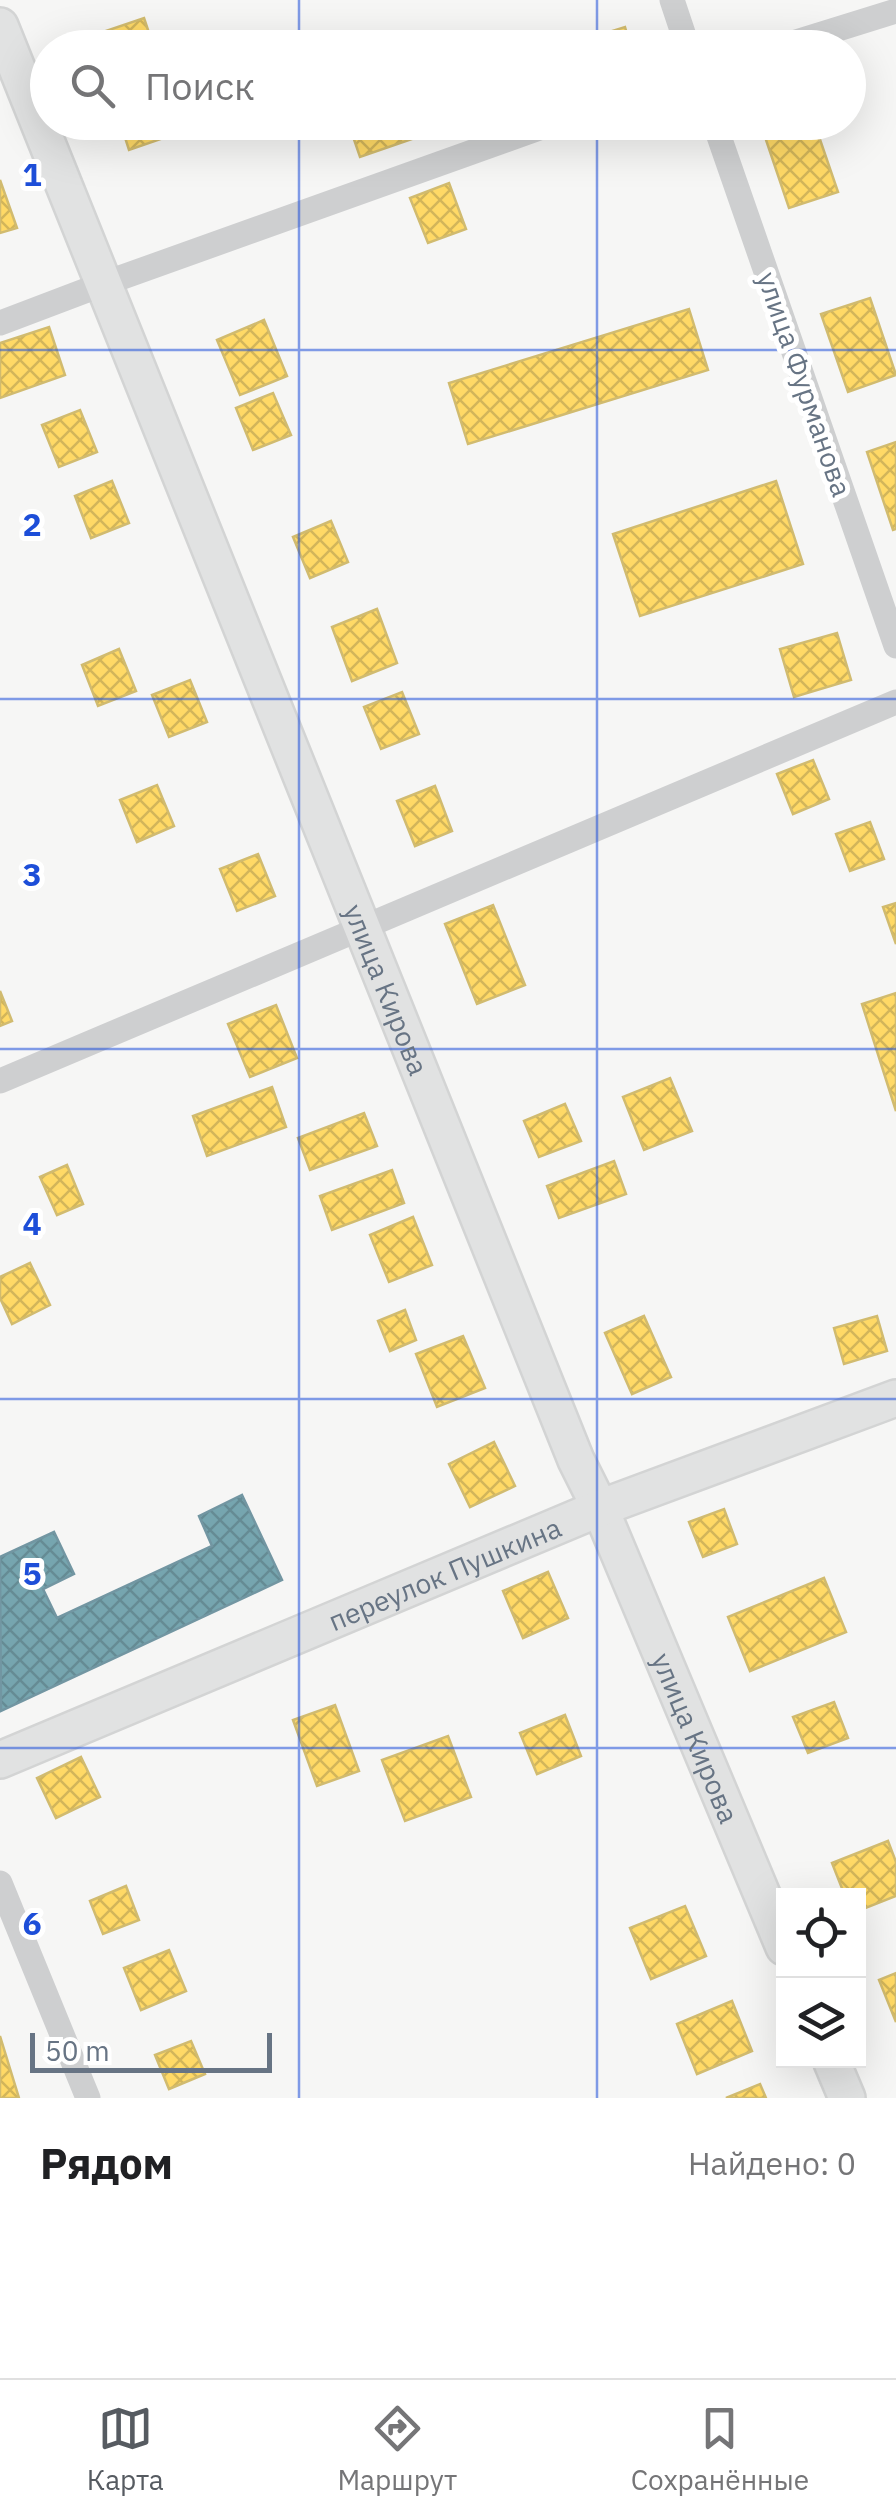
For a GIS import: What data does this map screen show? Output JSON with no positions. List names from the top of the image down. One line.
{"streets":{"street":["улица Фурманова","улица Кирова","переулок Пушкина"]},"crossings":[["улица Кирова","переулок Пушкина"]],"scale_bar":"50 m","page":{"search":"Поиск","scale":"50 m","heading":["Рядом","Найдено: 0"],"nav":["Карта","Маршрут","Сохранённые"]},"grid":{"rows":["1","2","3","4","5","6"]}}
